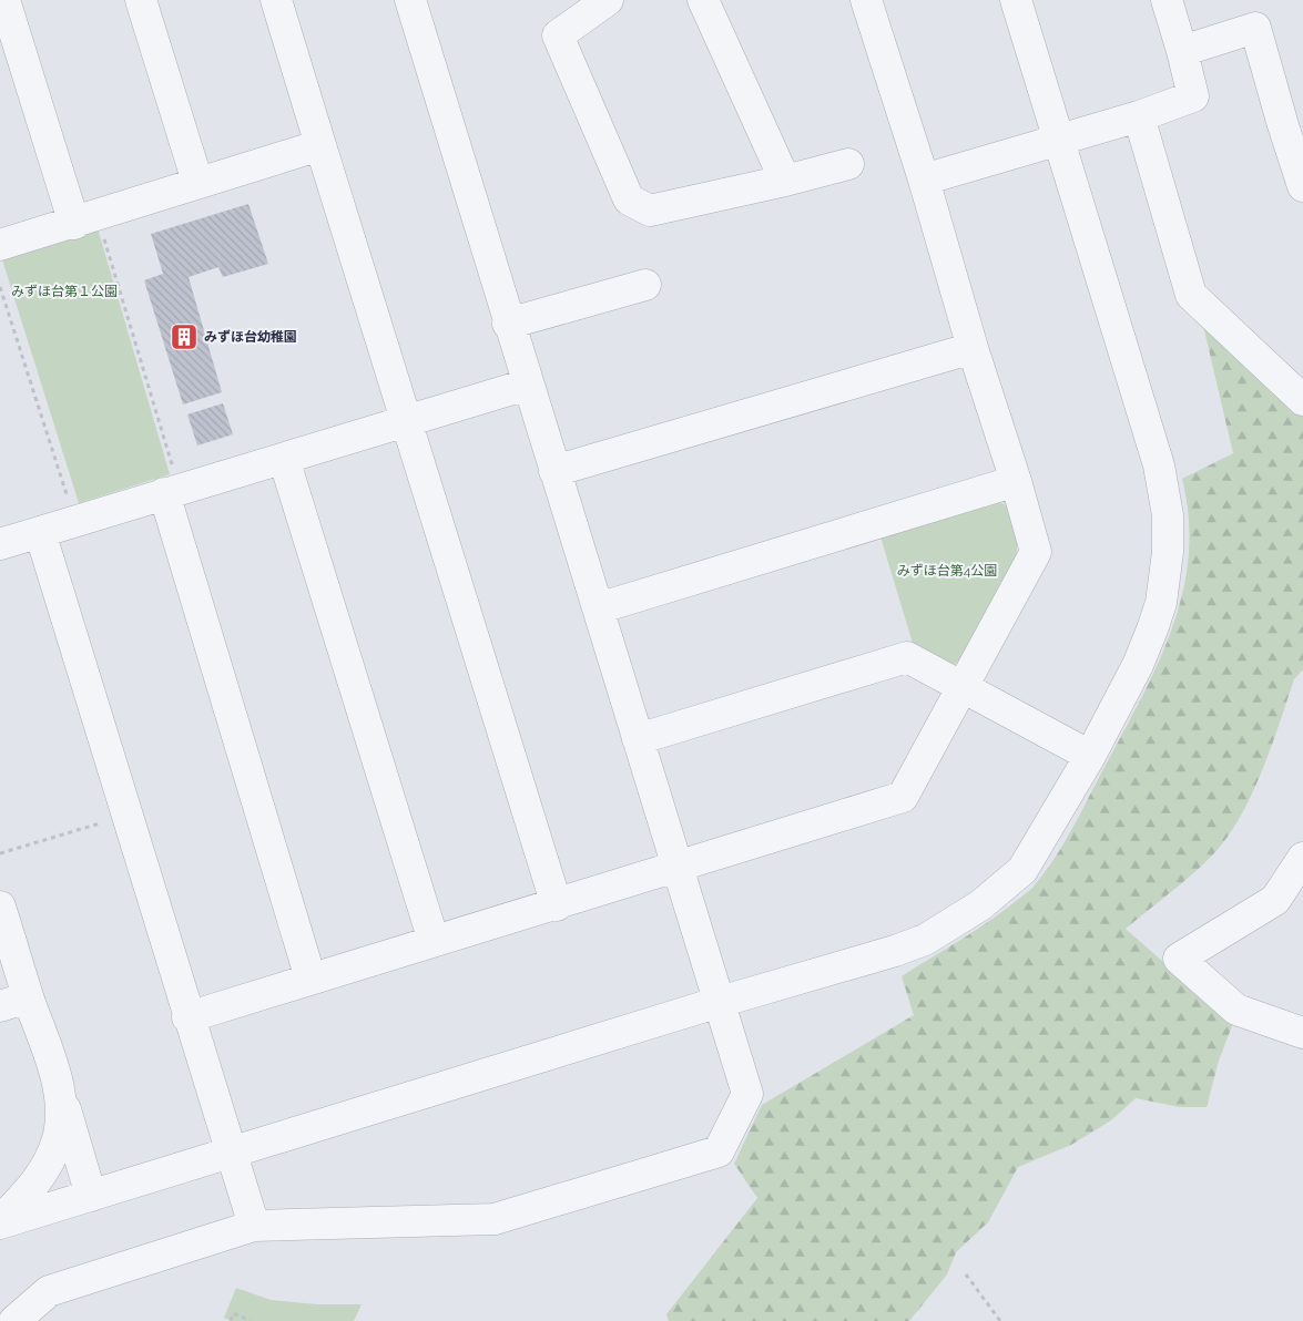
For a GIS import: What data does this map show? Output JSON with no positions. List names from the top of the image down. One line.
{"parks":["みずほ台第１公園","みずほ台第4公園"],"places":{"building":["みずほ台幼稚園"]}}
